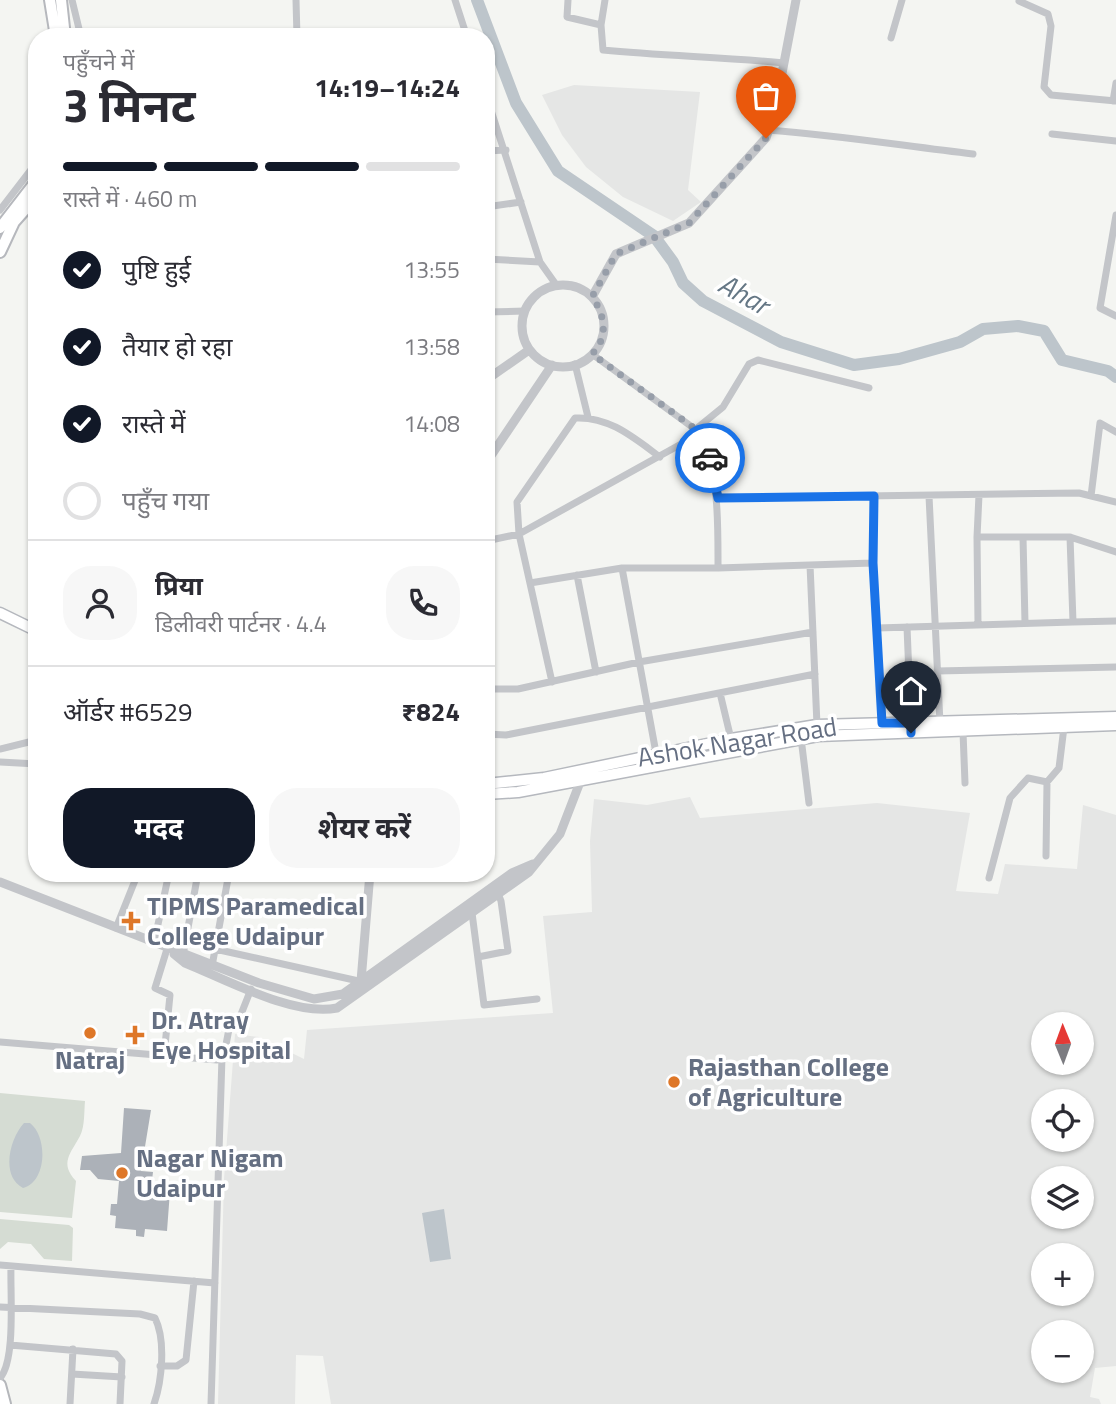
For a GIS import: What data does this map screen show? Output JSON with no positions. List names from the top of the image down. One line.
{"streets":{"main road":["Ashok Nagar Road"]},"water":["Ahar"],"places":{"health":["TIPMS Paramedical College Udaipur","Dr. Atray Eye Hospital"],"other":["Natraj","Rajasthan College of Agriculture","Nagar Nigam Udaipur"]},"north":"top","page":{"heading":["3 मिनट","पहुँचने में","14:19–14:24"],"panel":["प्रिया","डिलीवरी पार्टनर · 4.4","ऑर्डर #6529","₹824"],"bar":"रास्ते में · 460 m","list":[["पुष्टि हुई","13:55"],["तैयार हो रहा","13:58"],["रास्ते में","14:08"],"पहुँच गया"],"buttons":["मदद","शेयर करें"],"map_buttons":["+","−"]}}
